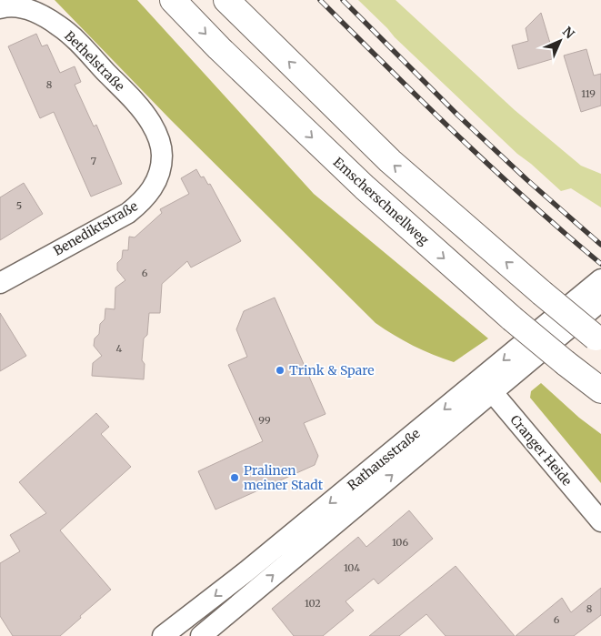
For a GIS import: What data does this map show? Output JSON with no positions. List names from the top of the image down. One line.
{"streets":{"highway":["Emscherschnellweg"],"street":["Bethelstraße","Benediktstraße","Cranger Heide","Rathausstraße"]},"crossings":[["Bethelstraße","Benediktstraße"],["Cranger Heide","Rathausstraße"]],"places":["Trink & Spare","Pralinen meiner Stadt"],"house_numbers":["8","119","7","5","6","4","99","106","104","102","8","6"],"north":"top right"}
